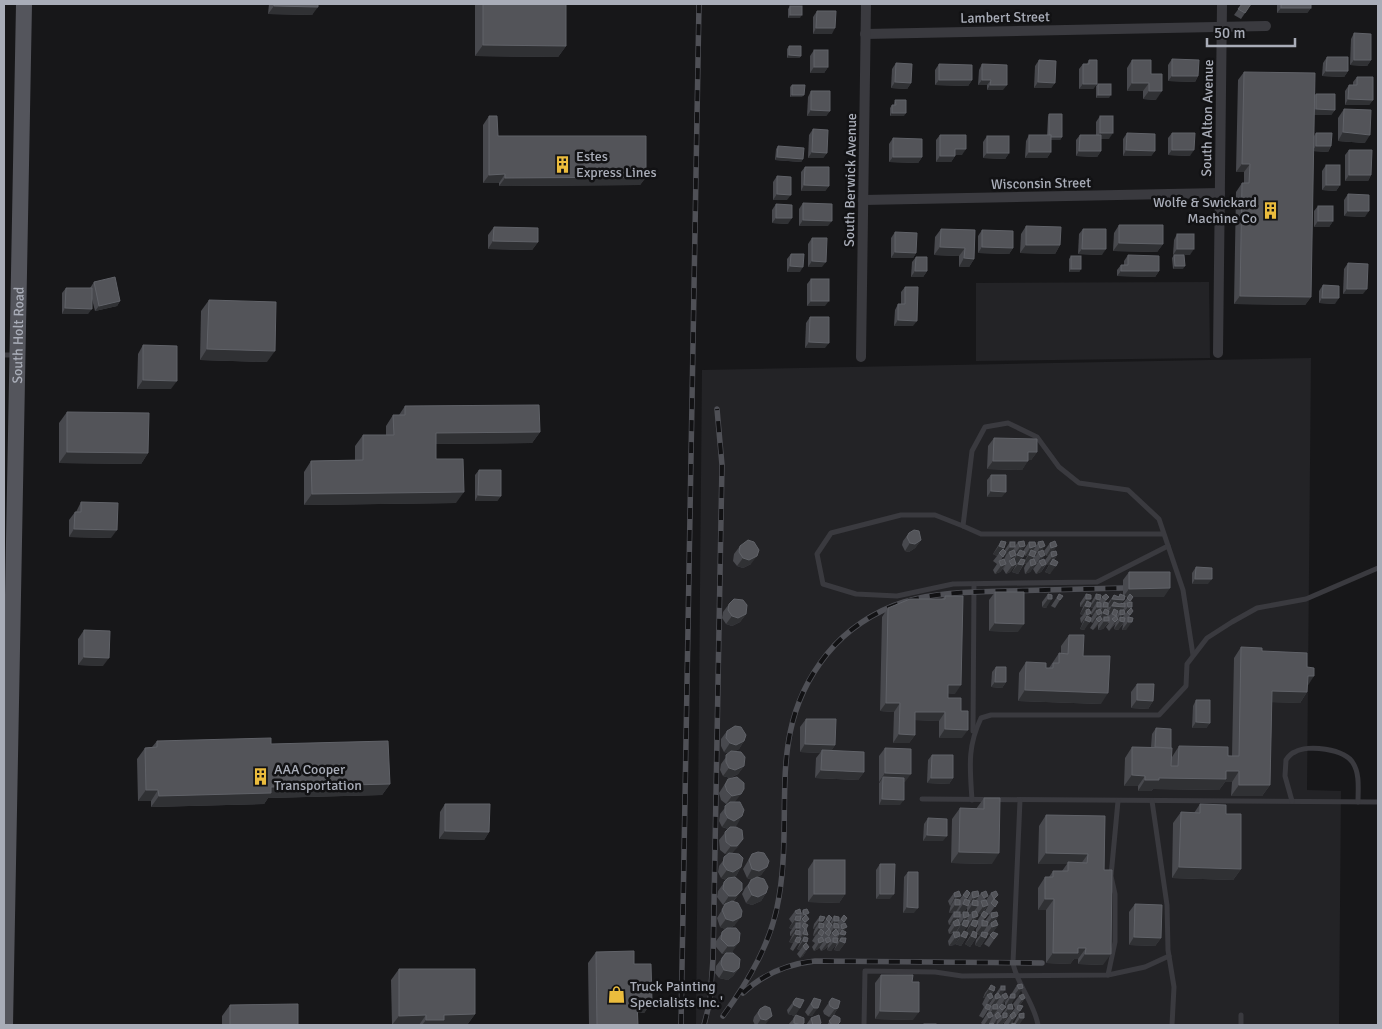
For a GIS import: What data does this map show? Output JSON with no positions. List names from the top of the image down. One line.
{"streets":{"main road":["South Holt Road"],"street":["Lambert Street","South Alton Avenue","South Berwick Avenue","Wisconsin Street"]},"crossings":[["Lambert Street","South Alton Avenue"],["Lambert Street","South Berwick Avenue"],["South Alton Avenue","Wisconsin Street"],["South Berwick Avenue","Wisconsin Street"]],"places":{"building":["Estes Express Lines","Wolfe & Swickard Machine Co","AAA Cooper Transportation"],"shop":["Truck Painting Specialists Inc.'"]},"scale_bar":"50 m"}
